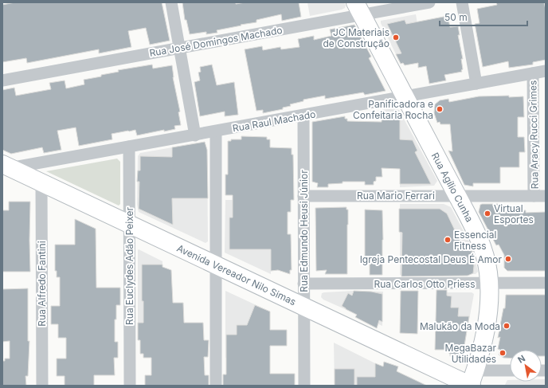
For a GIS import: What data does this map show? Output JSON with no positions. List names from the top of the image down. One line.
{"streets":{"main road":["Rua Agílio Cunha","Avenida Vereador Nilo Simas"],"street":["Rua José Domingos Machado","Rua Raul Machado","Rua Aracy Rucci Grimes","Rua Mario Ferrari","Rua Edmundo Heusi Júnior","Rua Euclydes Adão Peixer","Rua Alfredo Fantini","Rua Carlos Otto Priess"]},"crossings":[["Rua José Domingos Machado","Rua Agílio Cunha"],["Rua Raul Machado","Rua Aracy Rucci Grimes"],["Rua Raul Machado","Rua Agílio Cunha"],["Rua Raul Machado","Rua Edmundo Heusi Júnior"],["Rua Raul Machado","Rua Euclydes Adão Peixer"],["Rua Raul Machado","Avenida Vereador Nilo Simas"],["Rua Aracy Rucci Grimes","Rua Mario Ferrari"],["Rua Agílio Cunha","Rua Mario Ferrari"],["Rua Agílio Cunha","Avenida Vereador Nilo Simas"],["Rua Agílio Cunha","Rua Carlos Otto Priess"],["Rua Mario Ferrari","Rua Edmundo Heusi Júnior"],["Rua Edmundo Heusi Júnior","Avenida Vereador Nilo Simas"],["Rua Edmundo Heusi Júnior","Rua Carlos Otto Priess"],["Rua Euclydes Adão Peixer","Avenida Vereador Nilo Simas"],["Avenida Vereador Nilo Simas","Rua Alfredo Fantini"]],"places":["JC Materiais de Construção","Panificadora e Confeitaria Rocha","Virtual Esportes","Essencial Fitness","Igreja Pentecostal Deus É Amor","Malukão da Moda","MegaBazar Utilidades"],"scale_bar":"50 m","north":"top left"}
